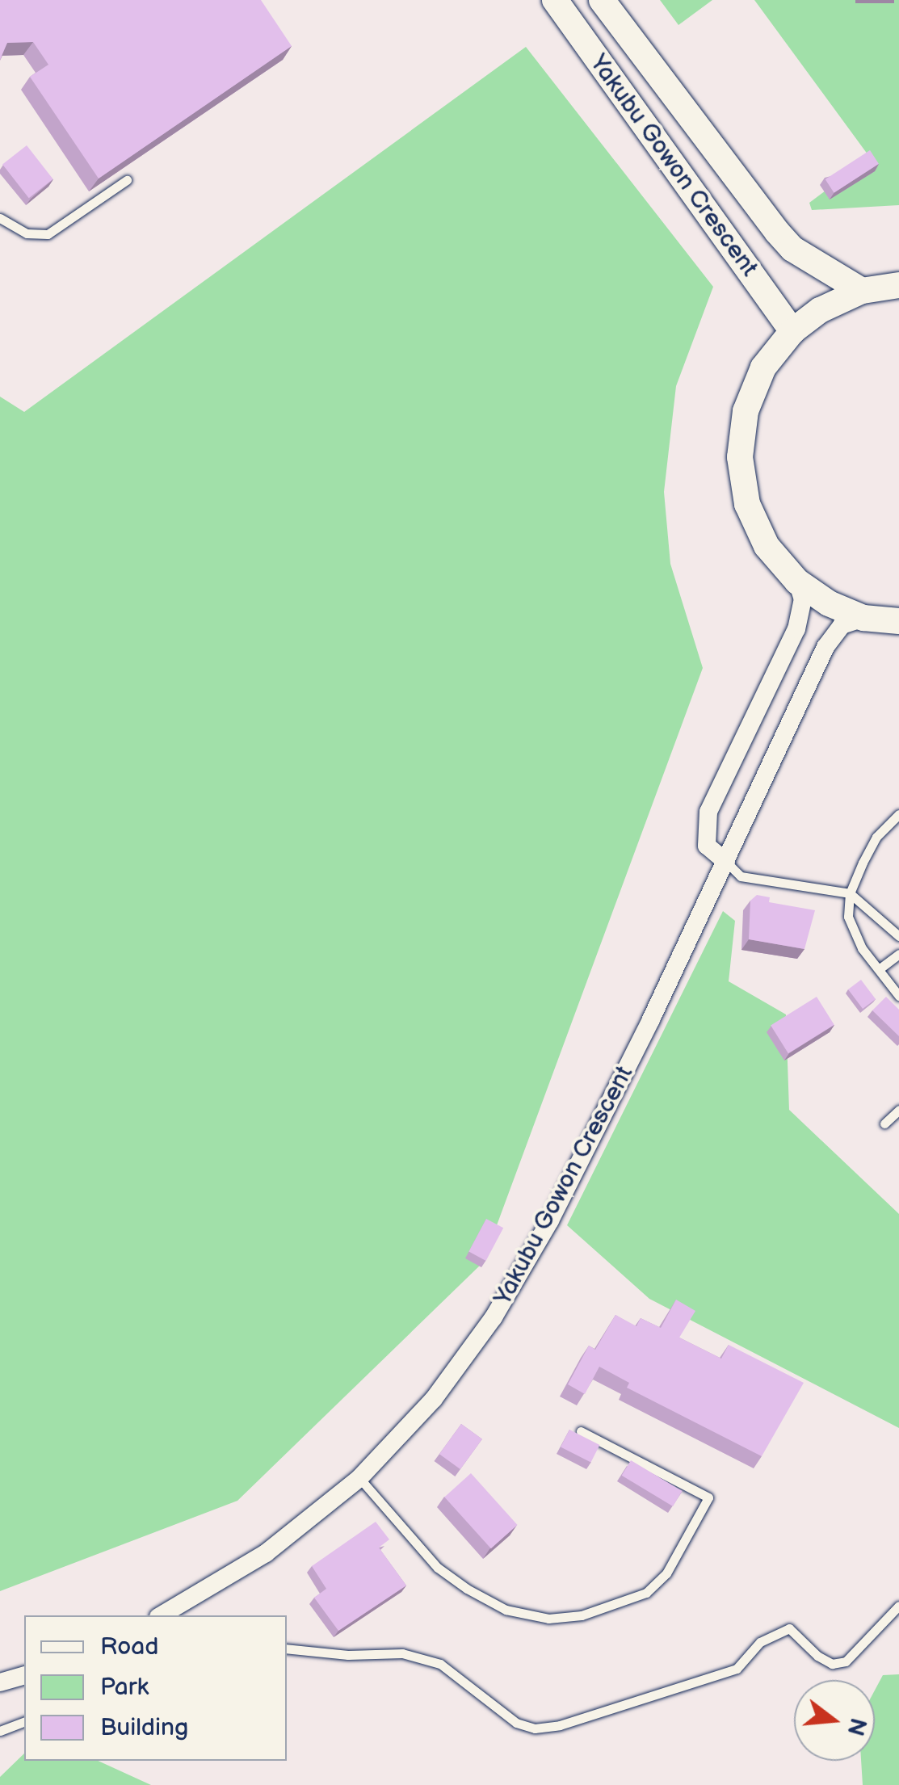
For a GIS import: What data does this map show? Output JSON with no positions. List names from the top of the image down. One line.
{"streets":{"street":["Yakubu Gowon Crescent"]},"legend":["Road","Park","Building"],"north":"right"}
